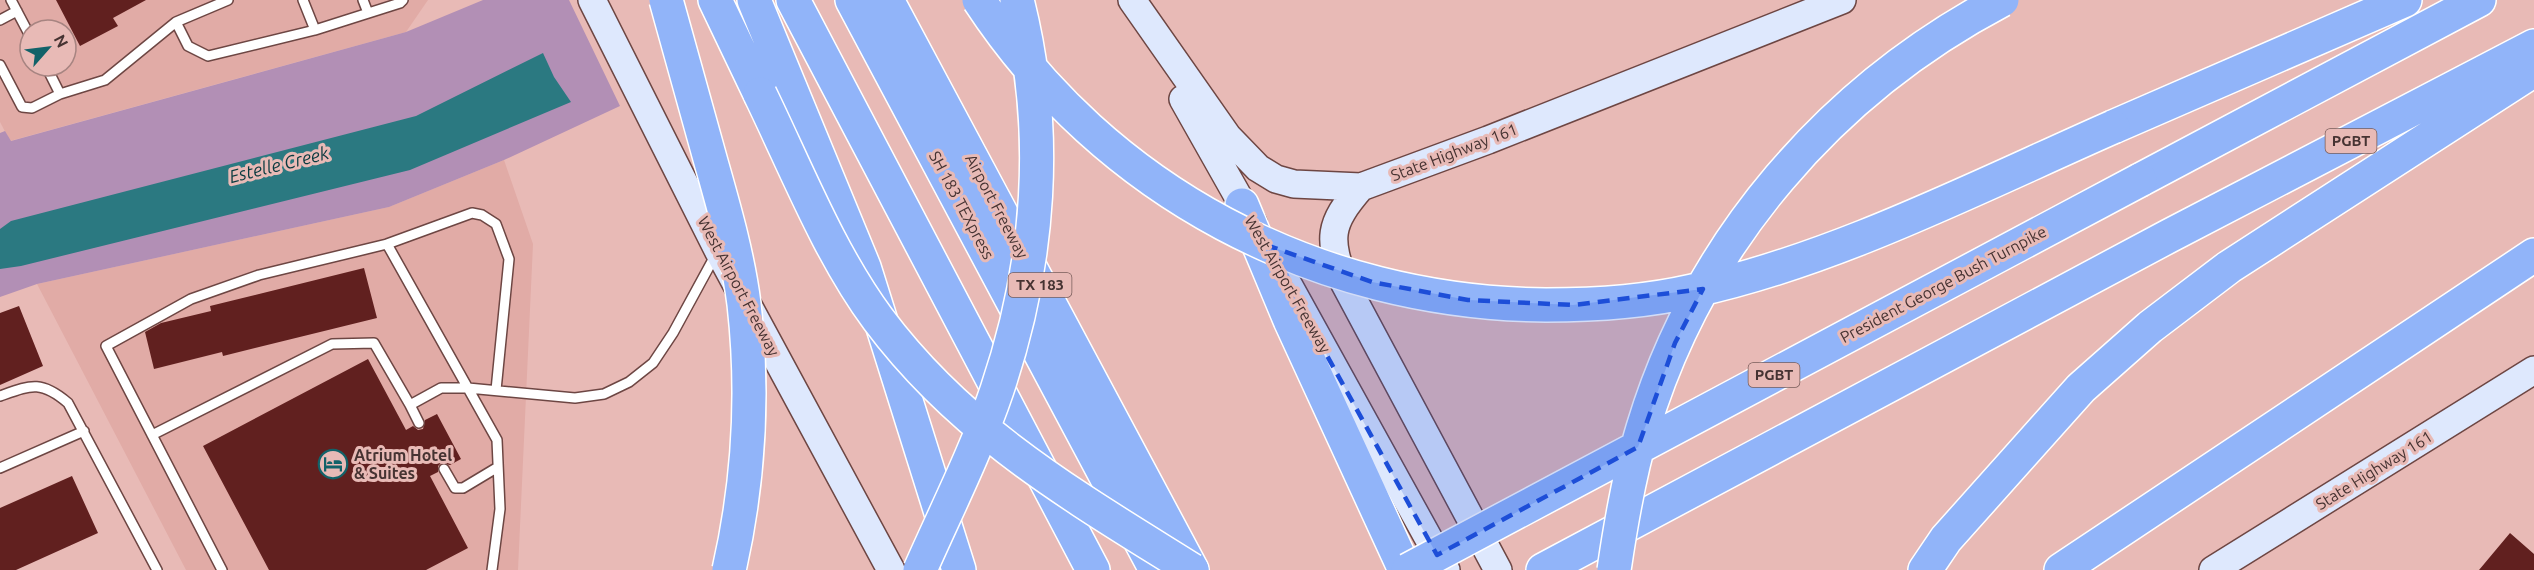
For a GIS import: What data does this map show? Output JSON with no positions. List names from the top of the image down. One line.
{"streets":{"highway":["PGBT","SH 183 TEXpress","Airport Freeway","President George Bush Turnpike","TX 183"],"main road":["State Highway 161","West Airport Freeway"]},"crossings":[["State Highway 161","West Airport Freeway"]],"water":["Estelle Creek"],"places":{"hotel":["Atrium Hotel & Suites"]},"north":"top right"}
